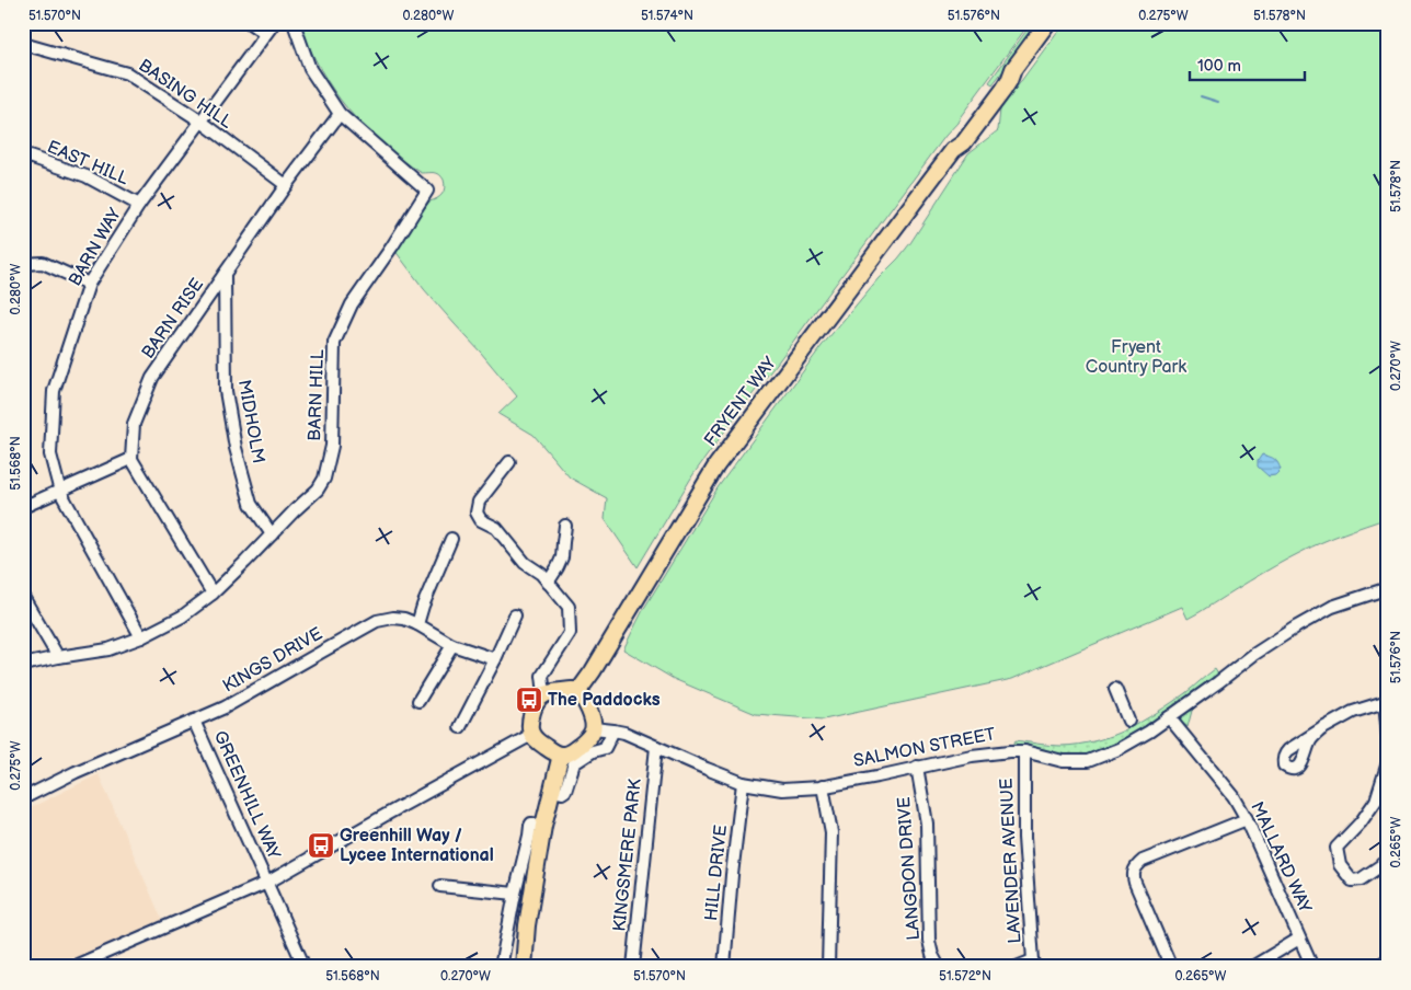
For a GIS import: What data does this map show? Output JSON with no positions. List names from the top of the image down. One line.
{"streets":{"main road":["FRYENT WAY"],"street":["BASING HILL","EAST HILL","BARN WAY","BARN RISE","BARN HILL","MIDHOLM","KINGS DRIVE","SALMON STREET","GREENHILL WAY","KINGSMERE PARK","MALLARD WAY","LAVENDER AVENUE","LANGDON DRIVE","HILL DRIVE"]},"crossings":[["BASING HILL","BARN WAY"],["BASING HILL","BARN RISE"],["EAST HILL","BARN WAY"],["BARN WAY","BARN HILL"],["BARN RISE","BARN HILL"],["BARN RISE","MIDHOLM"],["BARN HILL","MIDHOLM"],["FRYENT WAY","SALMON STREET"],["KINGS DRIVE","GREENHILL WAY"],["SALMON STREET","KINGSMERE PARK"],["SALMON STREET","MALLARD WAY"],["SALMON STREET","LAVENDER AVENUE"],["SALMON STREET","LANGDON DRIVE"],["SALMON STREET","HILL DRIVE"]],"parks":["Fryent Country Park"],"places":{"bus stop":["The Paddocks","Greenhill Way / Lycee International"]},"scale_bar":"100 m","coordinates":["51.570°N","0.280°W","51.574°N","51.576°N","0.275°W","51.578°N","0.270°W","51.568°N","0.265°W","51.572°N"]}
